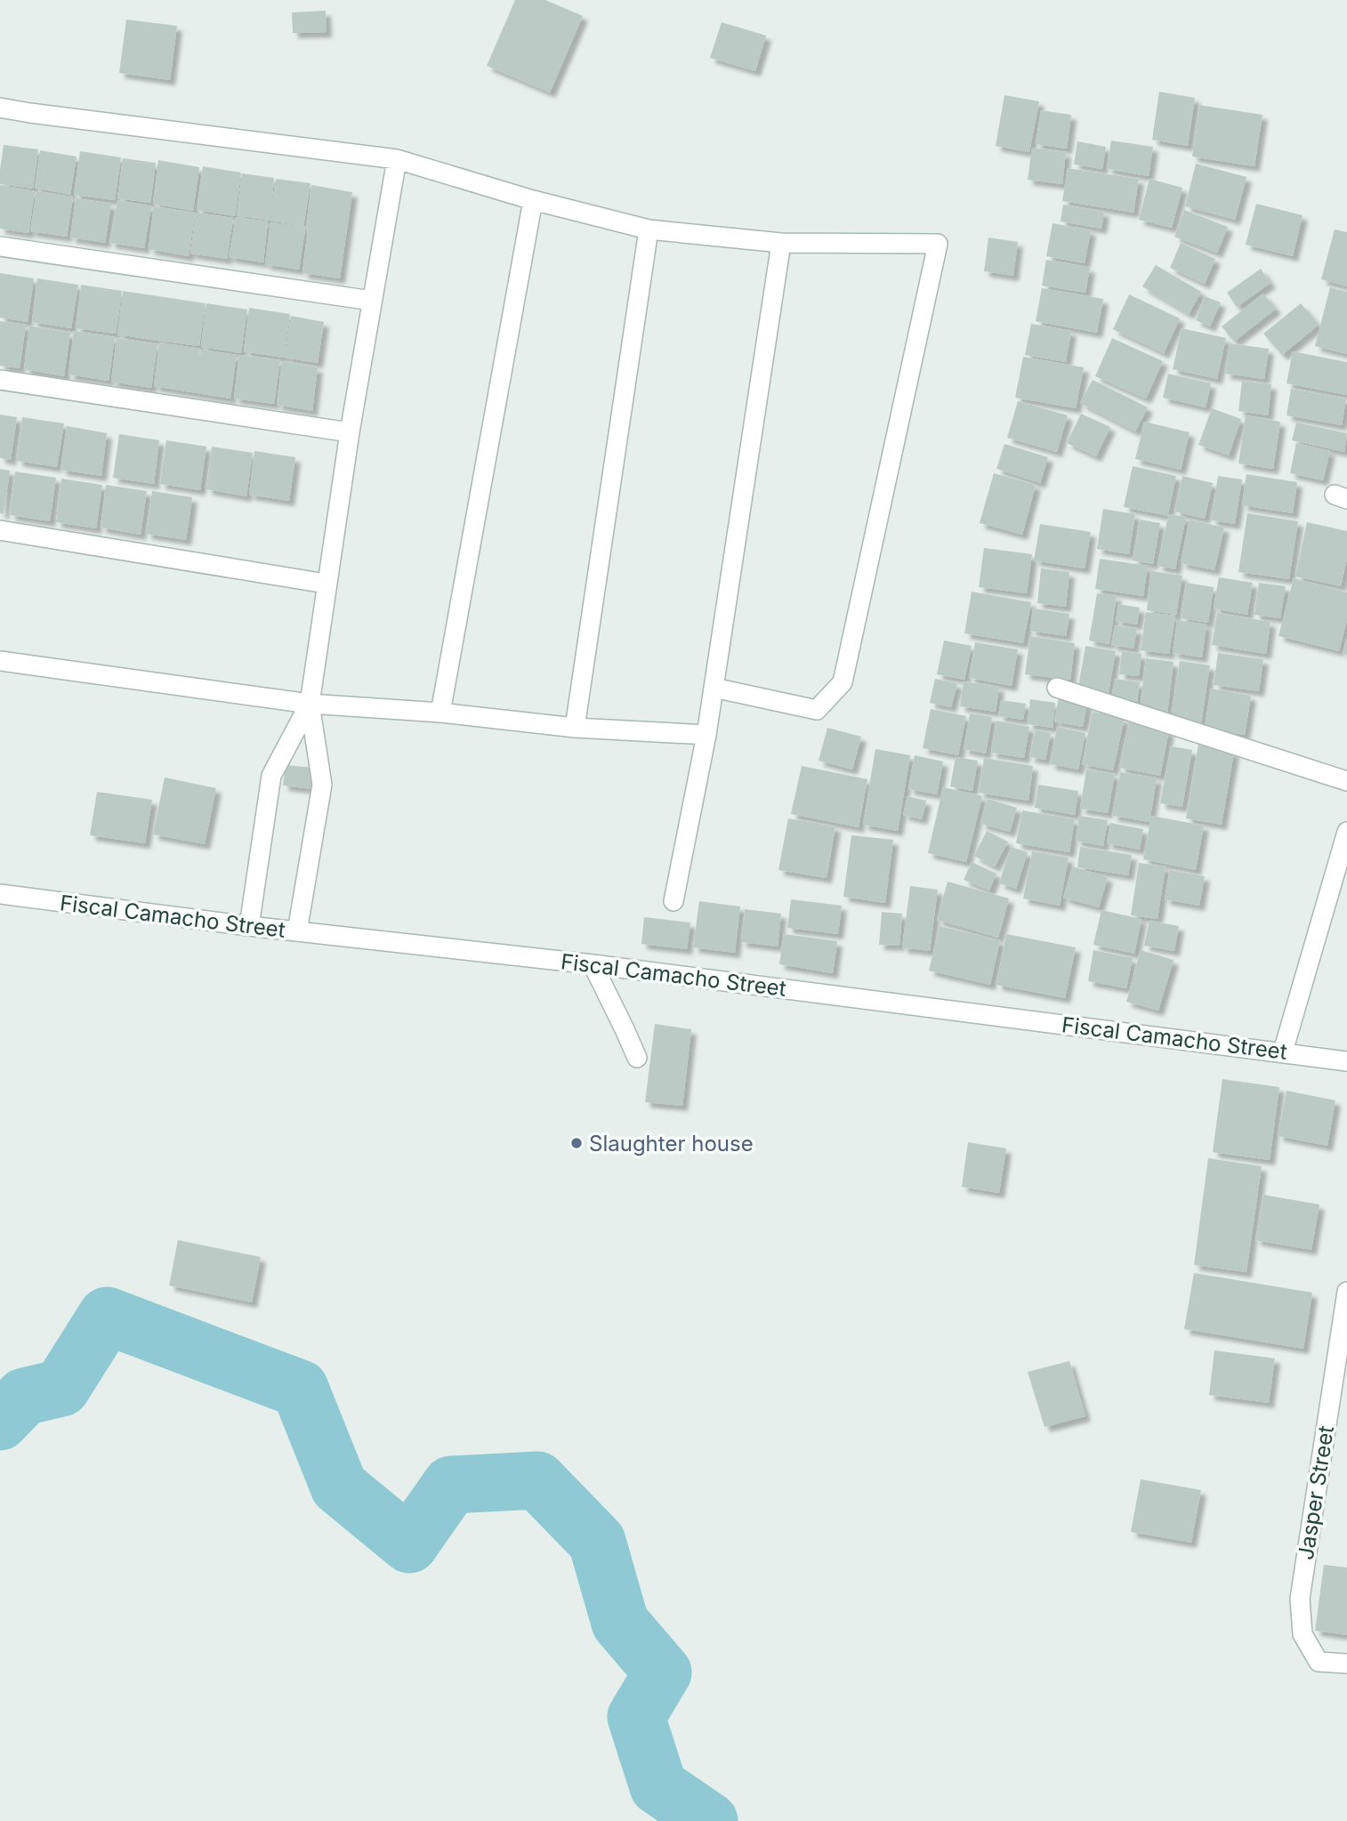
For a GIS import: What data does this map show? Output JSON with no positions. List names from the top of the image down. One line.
{"streets":{"street":["Fiscal Camacho Street","Jasper Street"]},"places":["Slaughter house"]}
